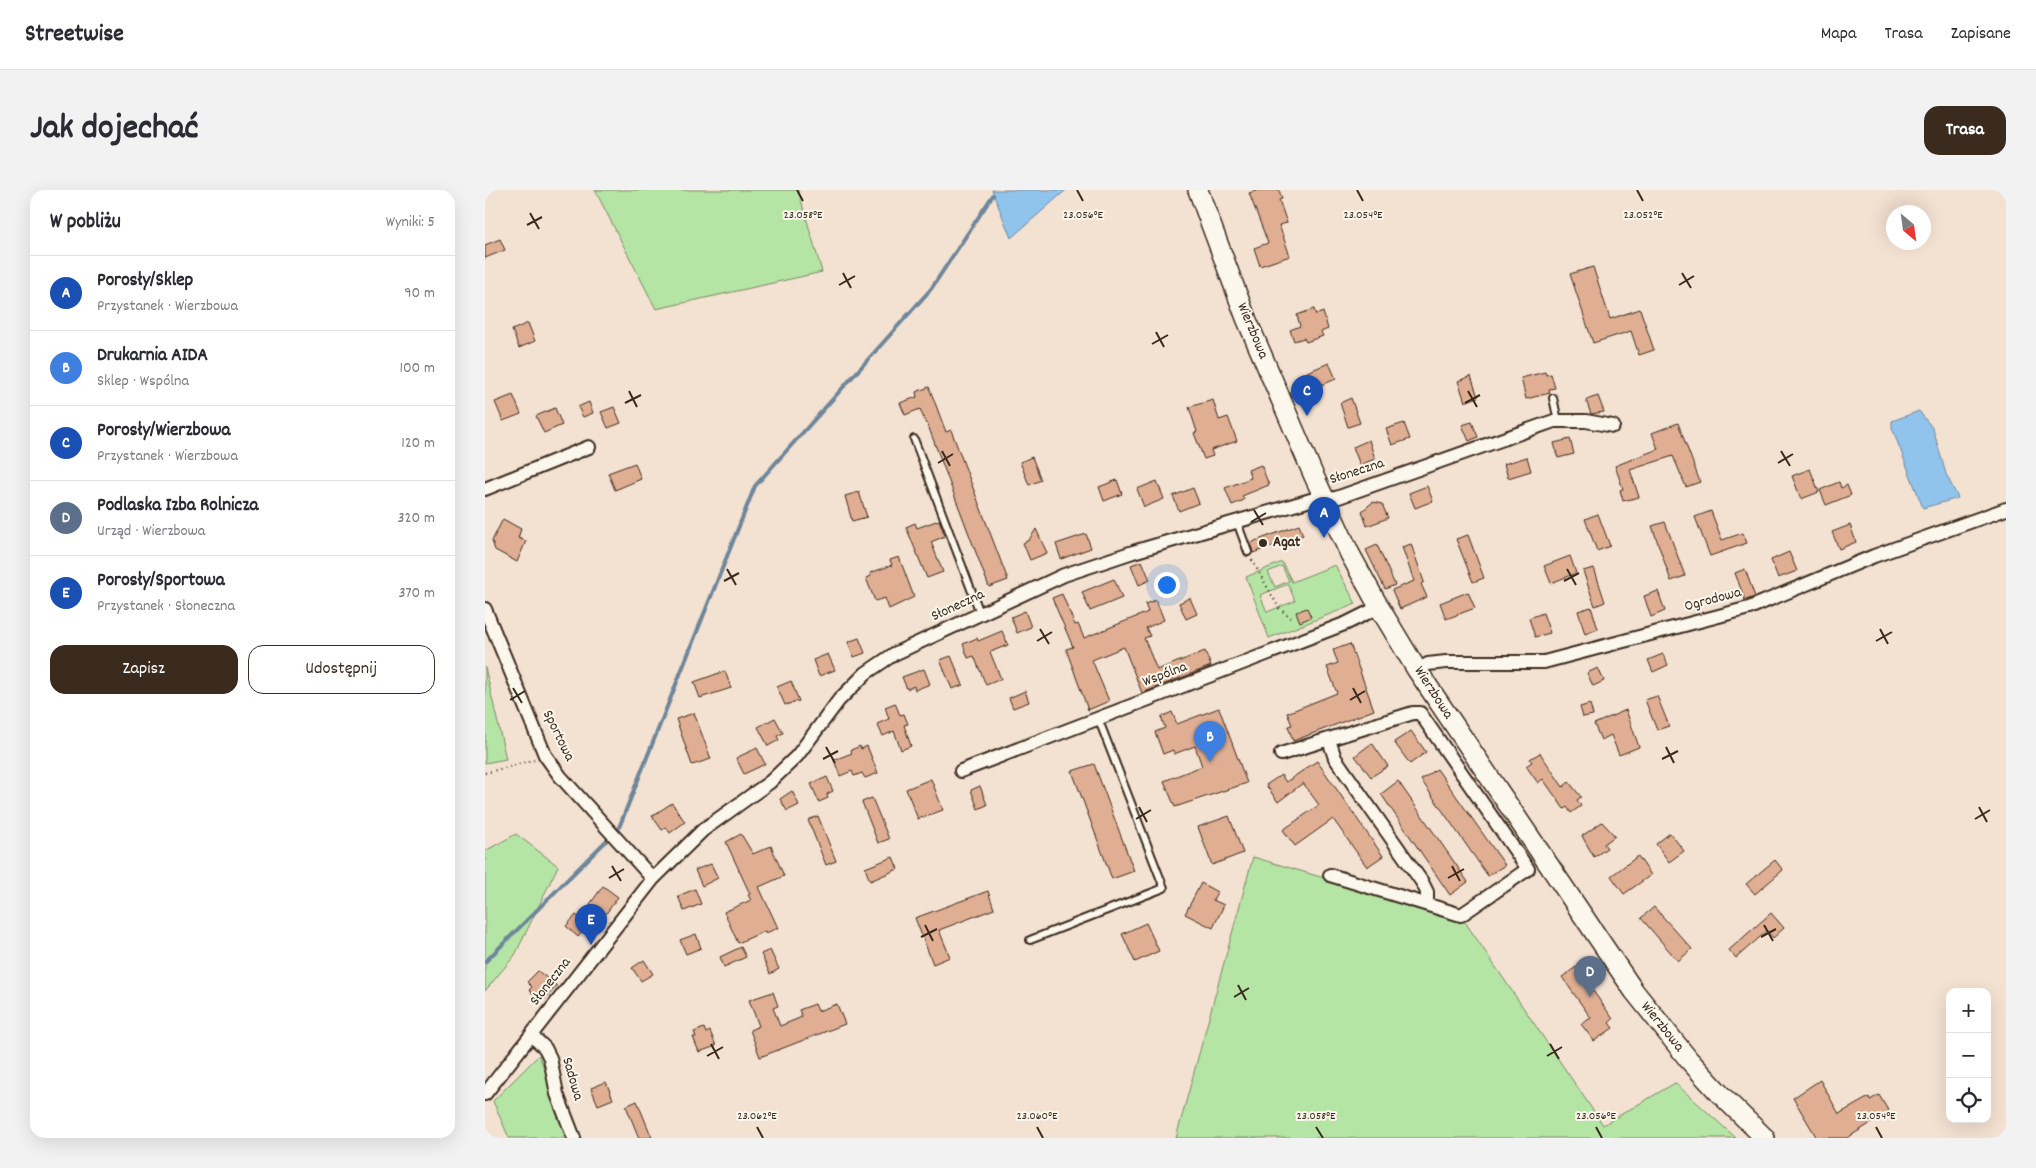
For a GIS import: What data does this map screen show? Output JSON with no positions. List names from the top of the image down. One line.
{"streets":{"street":["Wierzbowa","Słoneczna","Ogrodowa","Wspólna","Sportowa","Sadowa"]},"crossings":[["Wierzbowa","Słoneczna"],["Wierzbowa","Ogrodowa"],["Wierzbowa","Wspólna"],["Słoneczna","Sportowa"],["Słoneczna","Sadowa"]],"places":["Agat"],"north":"bottom right","page":{"header":"Streetwise","nav":["Mapa","Trasa","Zapisane"],"title":"Jak dojechać","buttons":["Trasa",["Zapisz","Udostępnij"]],"heading":["W pobliżu","Wyniki: 5"],"list":[{"mark":"A","name":"Porosły/Sklep","note":"Przystanek · Wierzbowa","value":"90 m"},{"mark":"B","name":"Drukarnia AIDA","note":"Sklep · Wspólna","value":"100 m"},{"mark":"C","name":"Porosły/Wierzbowa","note":"Przystanek · Wierzbowa","value":"120 m"},{"mark":"D","name":"Podlaska Izba Rolnicza","note":"Urząd · Wierzbowa","value":"320 m"},{"mark":"E","name":"Porosły/Sportowa","note":"Przystanek · Słoneczna","value":"370 m"}],"pins":["C","A","B","E","D"],"map_buttons":["+","−"]},"coordinates":["23.058°E","23.056°E","23.054°E","23.052°E","23.062°E","23.060°E"]}
